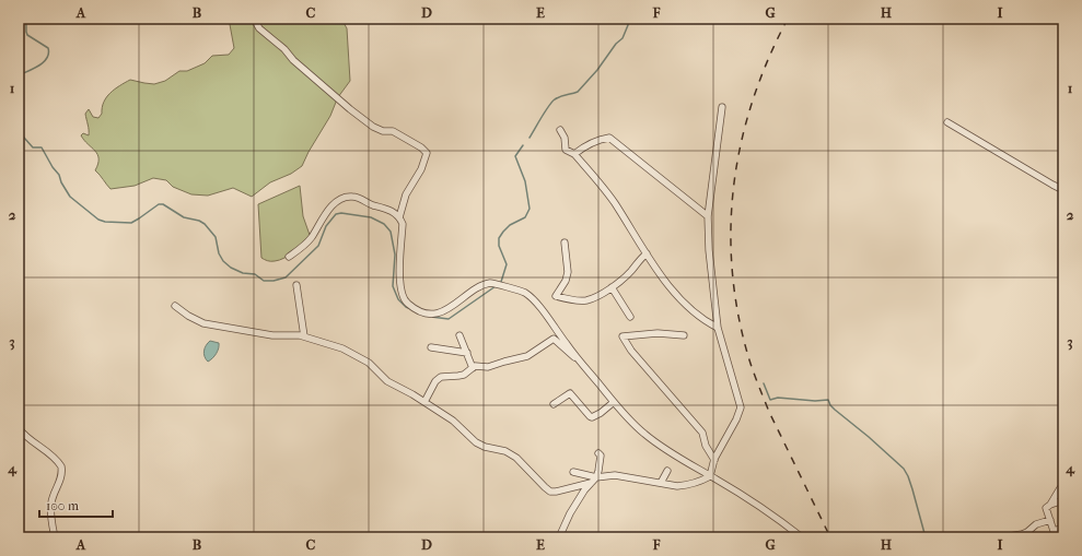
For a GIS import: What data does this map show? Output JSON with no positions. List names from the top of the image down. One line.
{"scale_bar":"100 m","grid":{"columns":["A","B","C","D","E","F","G","H","I"],"rows":["1","2","3","4"]}}
